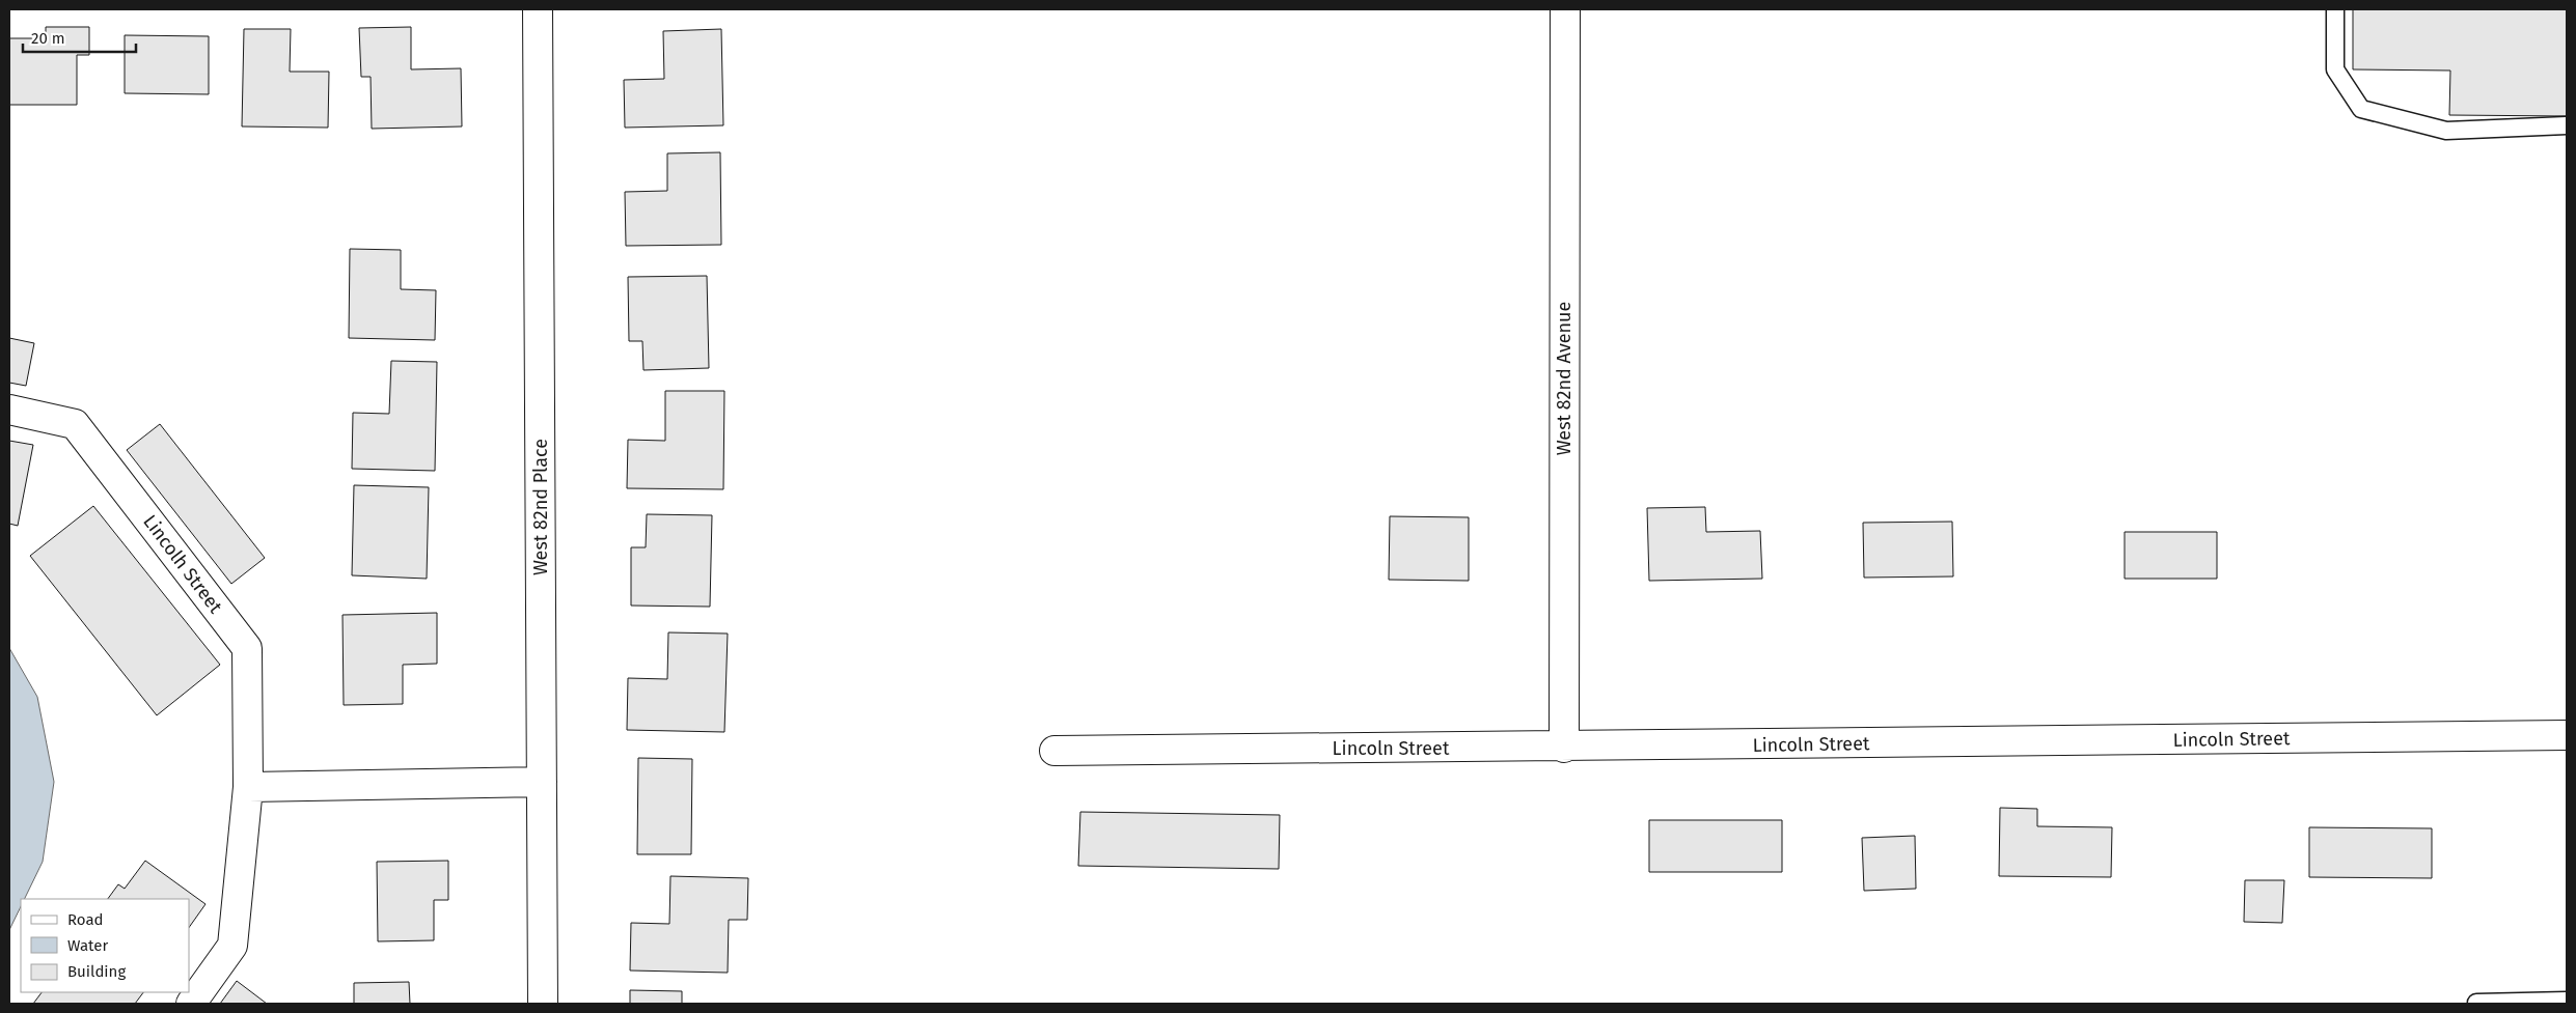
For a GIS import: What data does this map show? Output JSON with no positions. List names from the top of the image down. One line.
{"streets":{"street":["West 82nd Avenue","West 82nd Place","Lincolh Street","Lincoln Street"]},"crossings":[["West 82nd Avenue","Lincoln Street"]],"legend":["Road","Water","Building"],"scale_bar":"20 m"}
